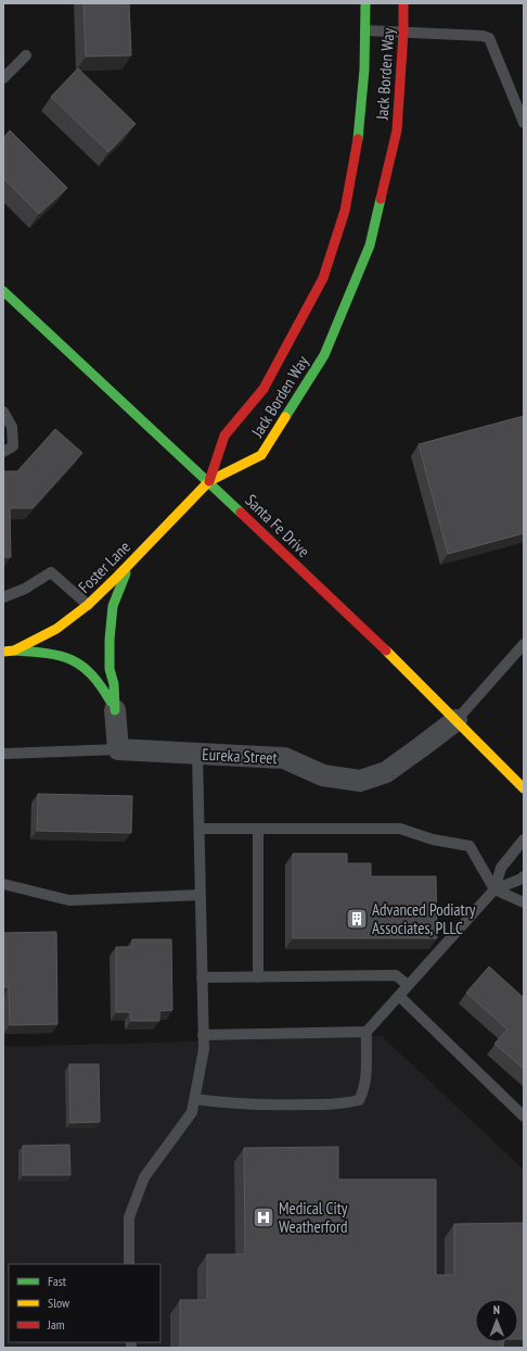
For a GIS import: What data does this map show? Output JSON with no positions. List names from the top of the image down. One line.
{"streets":{"main road":["Jack Borden Way","Santa Fe Drive","Foster Lane"],"street":["Eureka Street"]},"crossings":[["Jack Borden Way","Santa Fe Drive"],["Jack Borden Way","Foster Lane"],["Santa Fe Drive","Foster Lane"],["Santa Fe Drive","Eureka Street"]],"places":{"building":["Advanced Podiatry Associates, PLLC"],"hospital":["Medical City Weatherford"]},"legend":["Fast","Slow","Jam"],"north":"top"}
